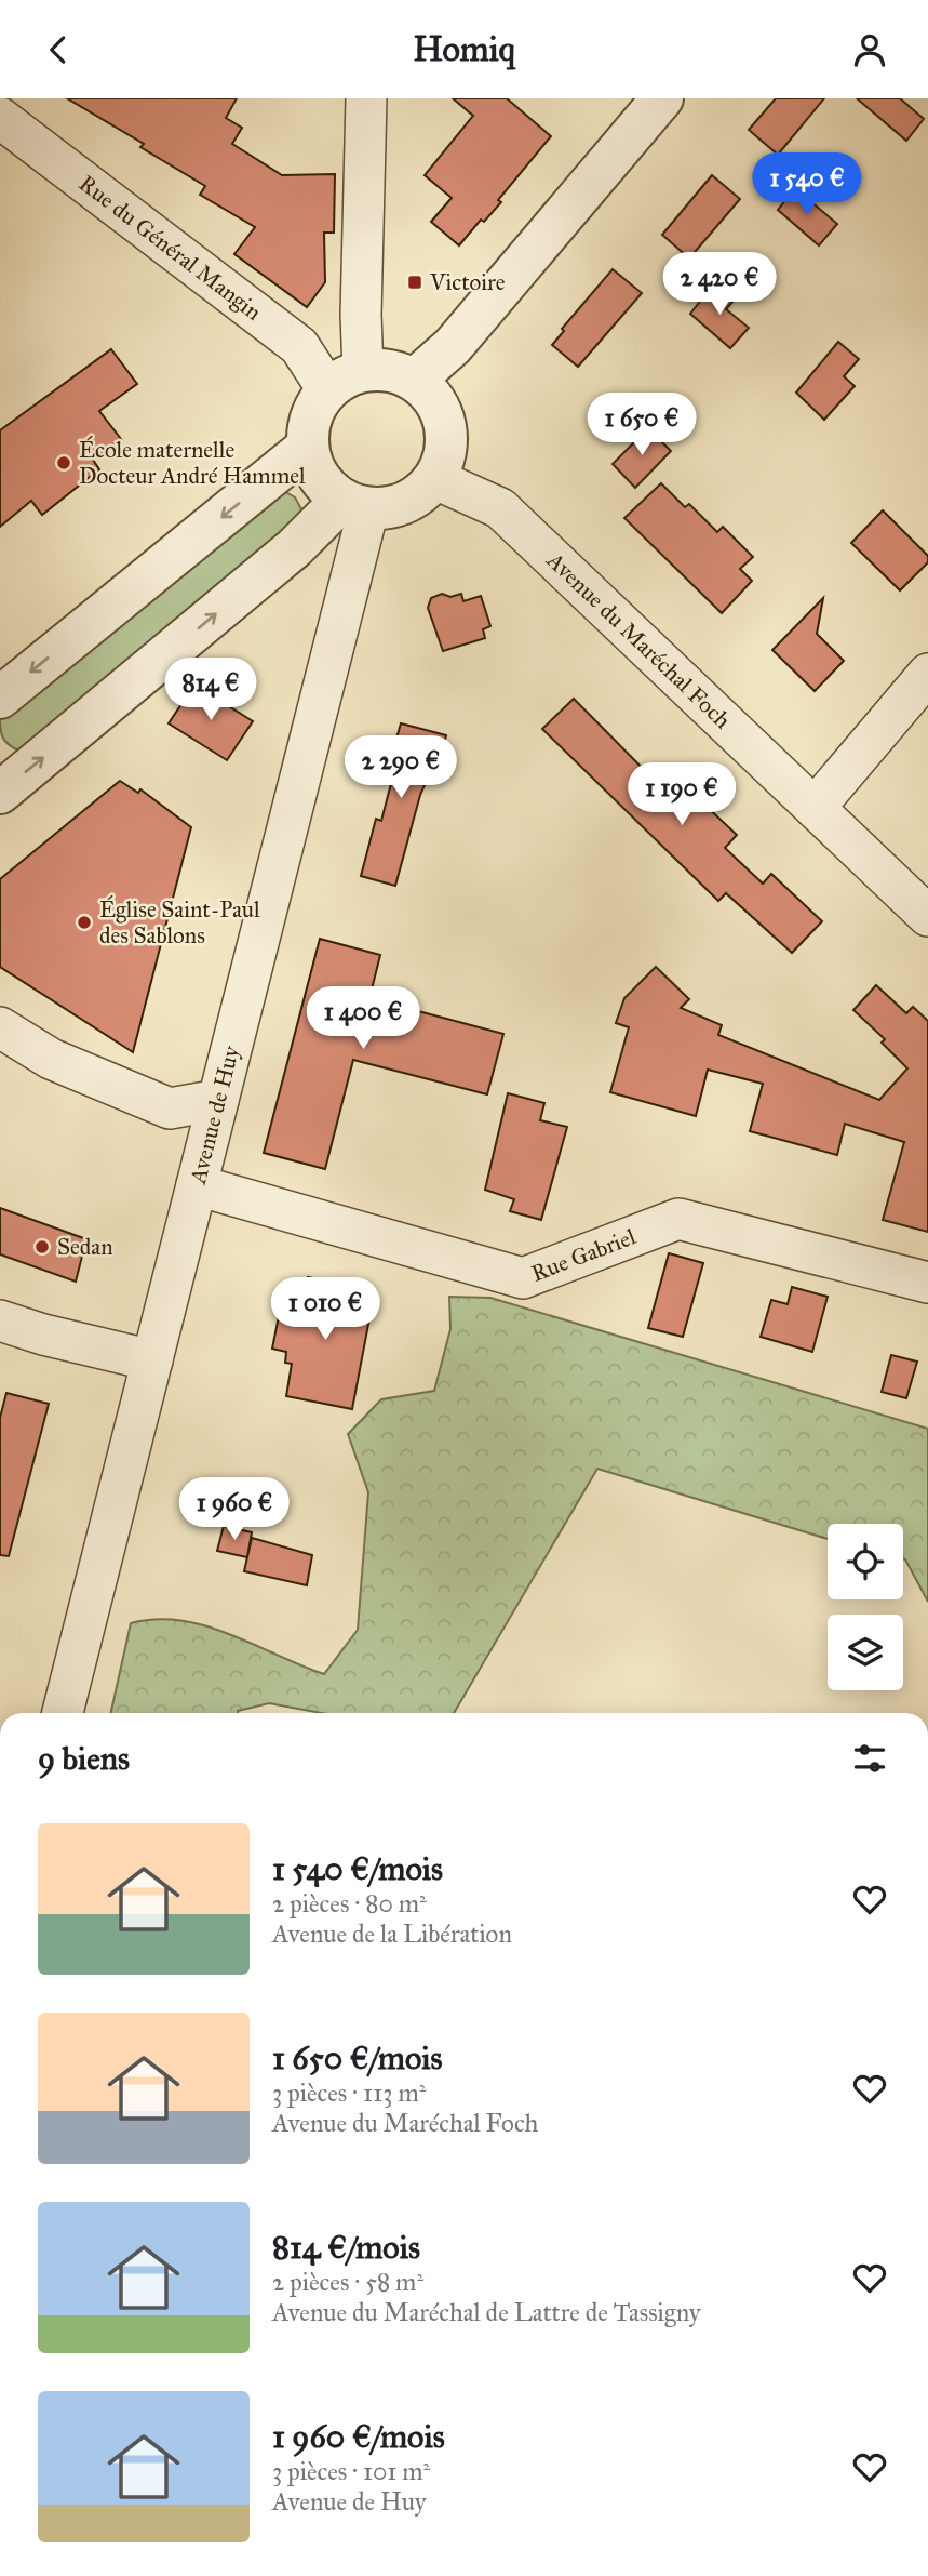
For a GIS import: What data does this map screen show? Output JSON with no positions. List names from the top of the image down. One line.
{"streets":{"street":["Rue du Général Mangin","Avenue du Maréchal Foch","Avenue de Huy","Rue Gabriel"]},"crossings":[["Rue du Général Mangin","Avenue du Maréchal Foch"],["Rue du Général Mangin","Avenue de Huy"],["Avenue du Maréchal Foch","Avenue de Huy"],["Avenue de Huy","Rue Gabriel"]],"places":{"transit":["Victoire"],"other":["École maternelle Docteur André Hammel","Église Saint-Paul des Sablons","Sedan"]},"page":{"header":"Homiq","price":["1 540 €","2 420 €","1 650 €","814 €","2 290 €","1 190 €","1 400 €","1 010 €","1 960 €"],"heading":"9 biens","list":[{"name":"1 540 €/mois","note":"2 pièces · 80 m² · Avenue de la Libération"},{"name":"1 650 €/mois","note":"3 pièces · 113 m² · Avenue du Maréchal Foch"},{"name":"814 €/mois","note":"2 pièces · 58 m² · Avenue du Maréchal de Lattre de Tassigny"},{"name":"1 960 €/mois","note":"3 pièces · 101 m² · Avenue de Huy"}]}}
